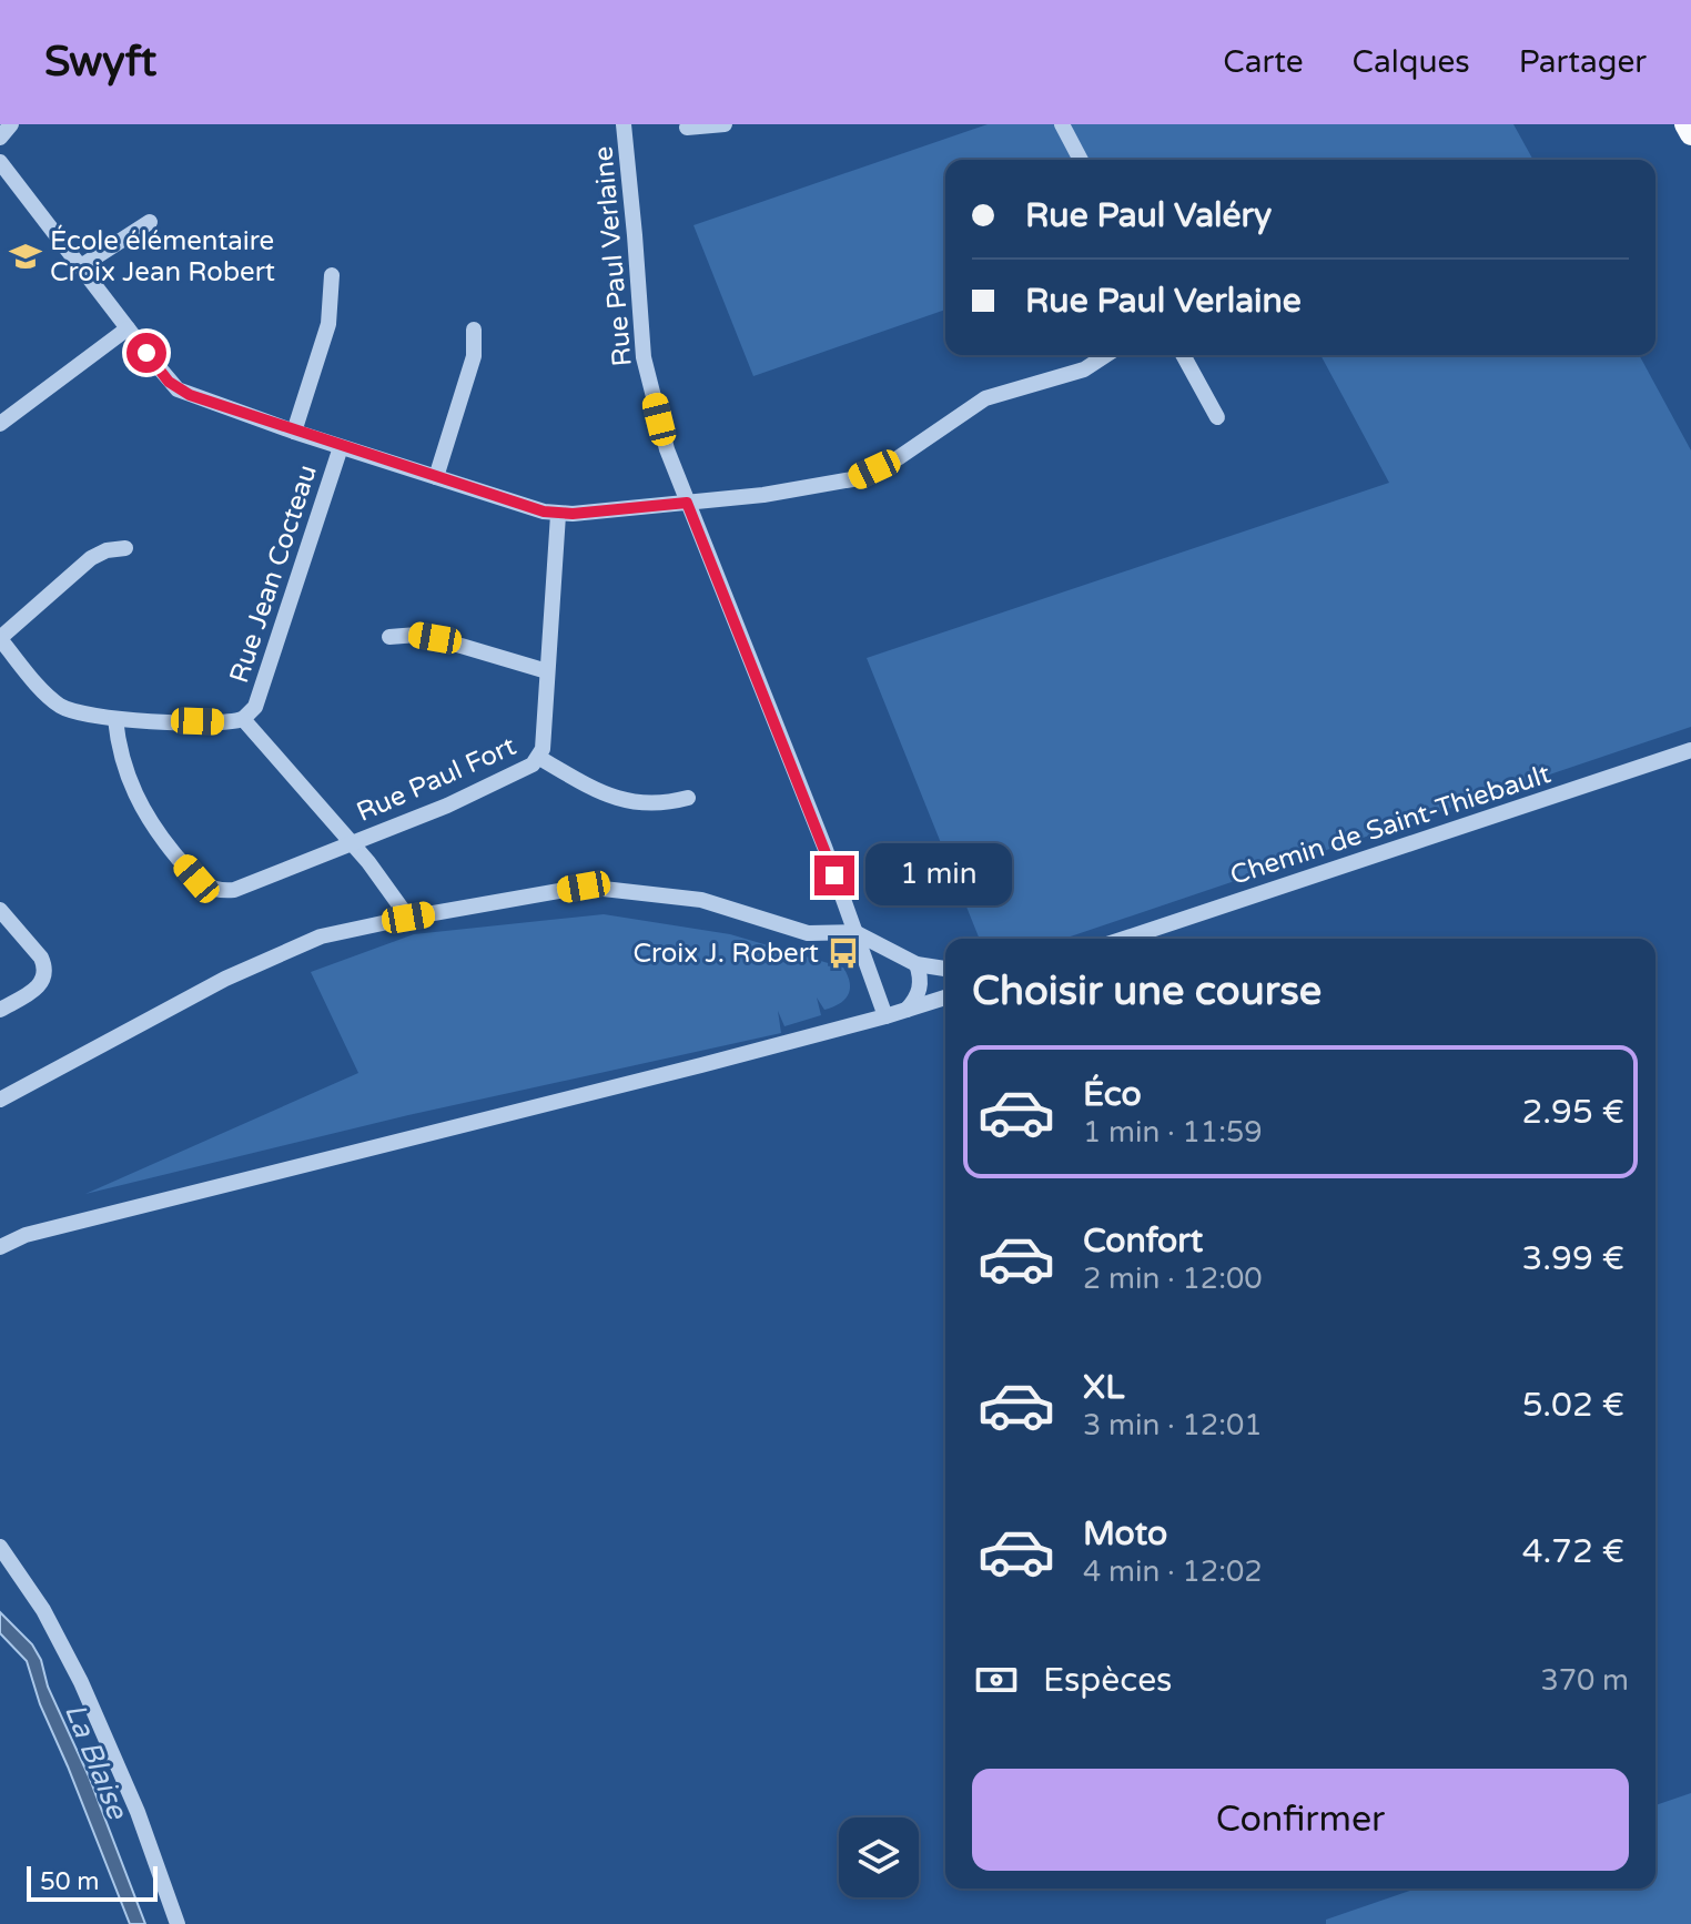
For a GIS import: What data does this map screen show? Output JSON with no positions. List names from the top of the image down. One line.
{"streets":{"street":["Rue Paul Verlaine","Rue Jean Cocteau","Rue Paul Fort","Chemin de Saint-Thiebault"]},"crossings":[["Rue Jean Cocteau","Rue Paul Fort"]],"water":["La Blaise"],"places":{"school or university":["École élémentaire Croix Jean Robert"],"bus stop":["Croix J. Robert"]},"scale_bar":"50 m","page":{"header":"Swyft","nav":["Carte","Calques","Partager"],"banner":["Rue Paul Valéry","Rue Paul Verlaine"],"bubble":"1 min","heading":"Choisir une course","list":[{"name":"Éco","note":"1 min · 11:59","value":"2.95 €"},{"name":"Confort","note":"2 min · 12:00","value":"3.99 €"},{"name":"XL","note":"3 min · 12:01","value":"5.02 €"},{"name":"Moto","note":"4 min · 12:02","value":"4.72 €"}],"pay":["Espèces","370 m"],"buttons":"Confirmer","scale":"50 m"}}
